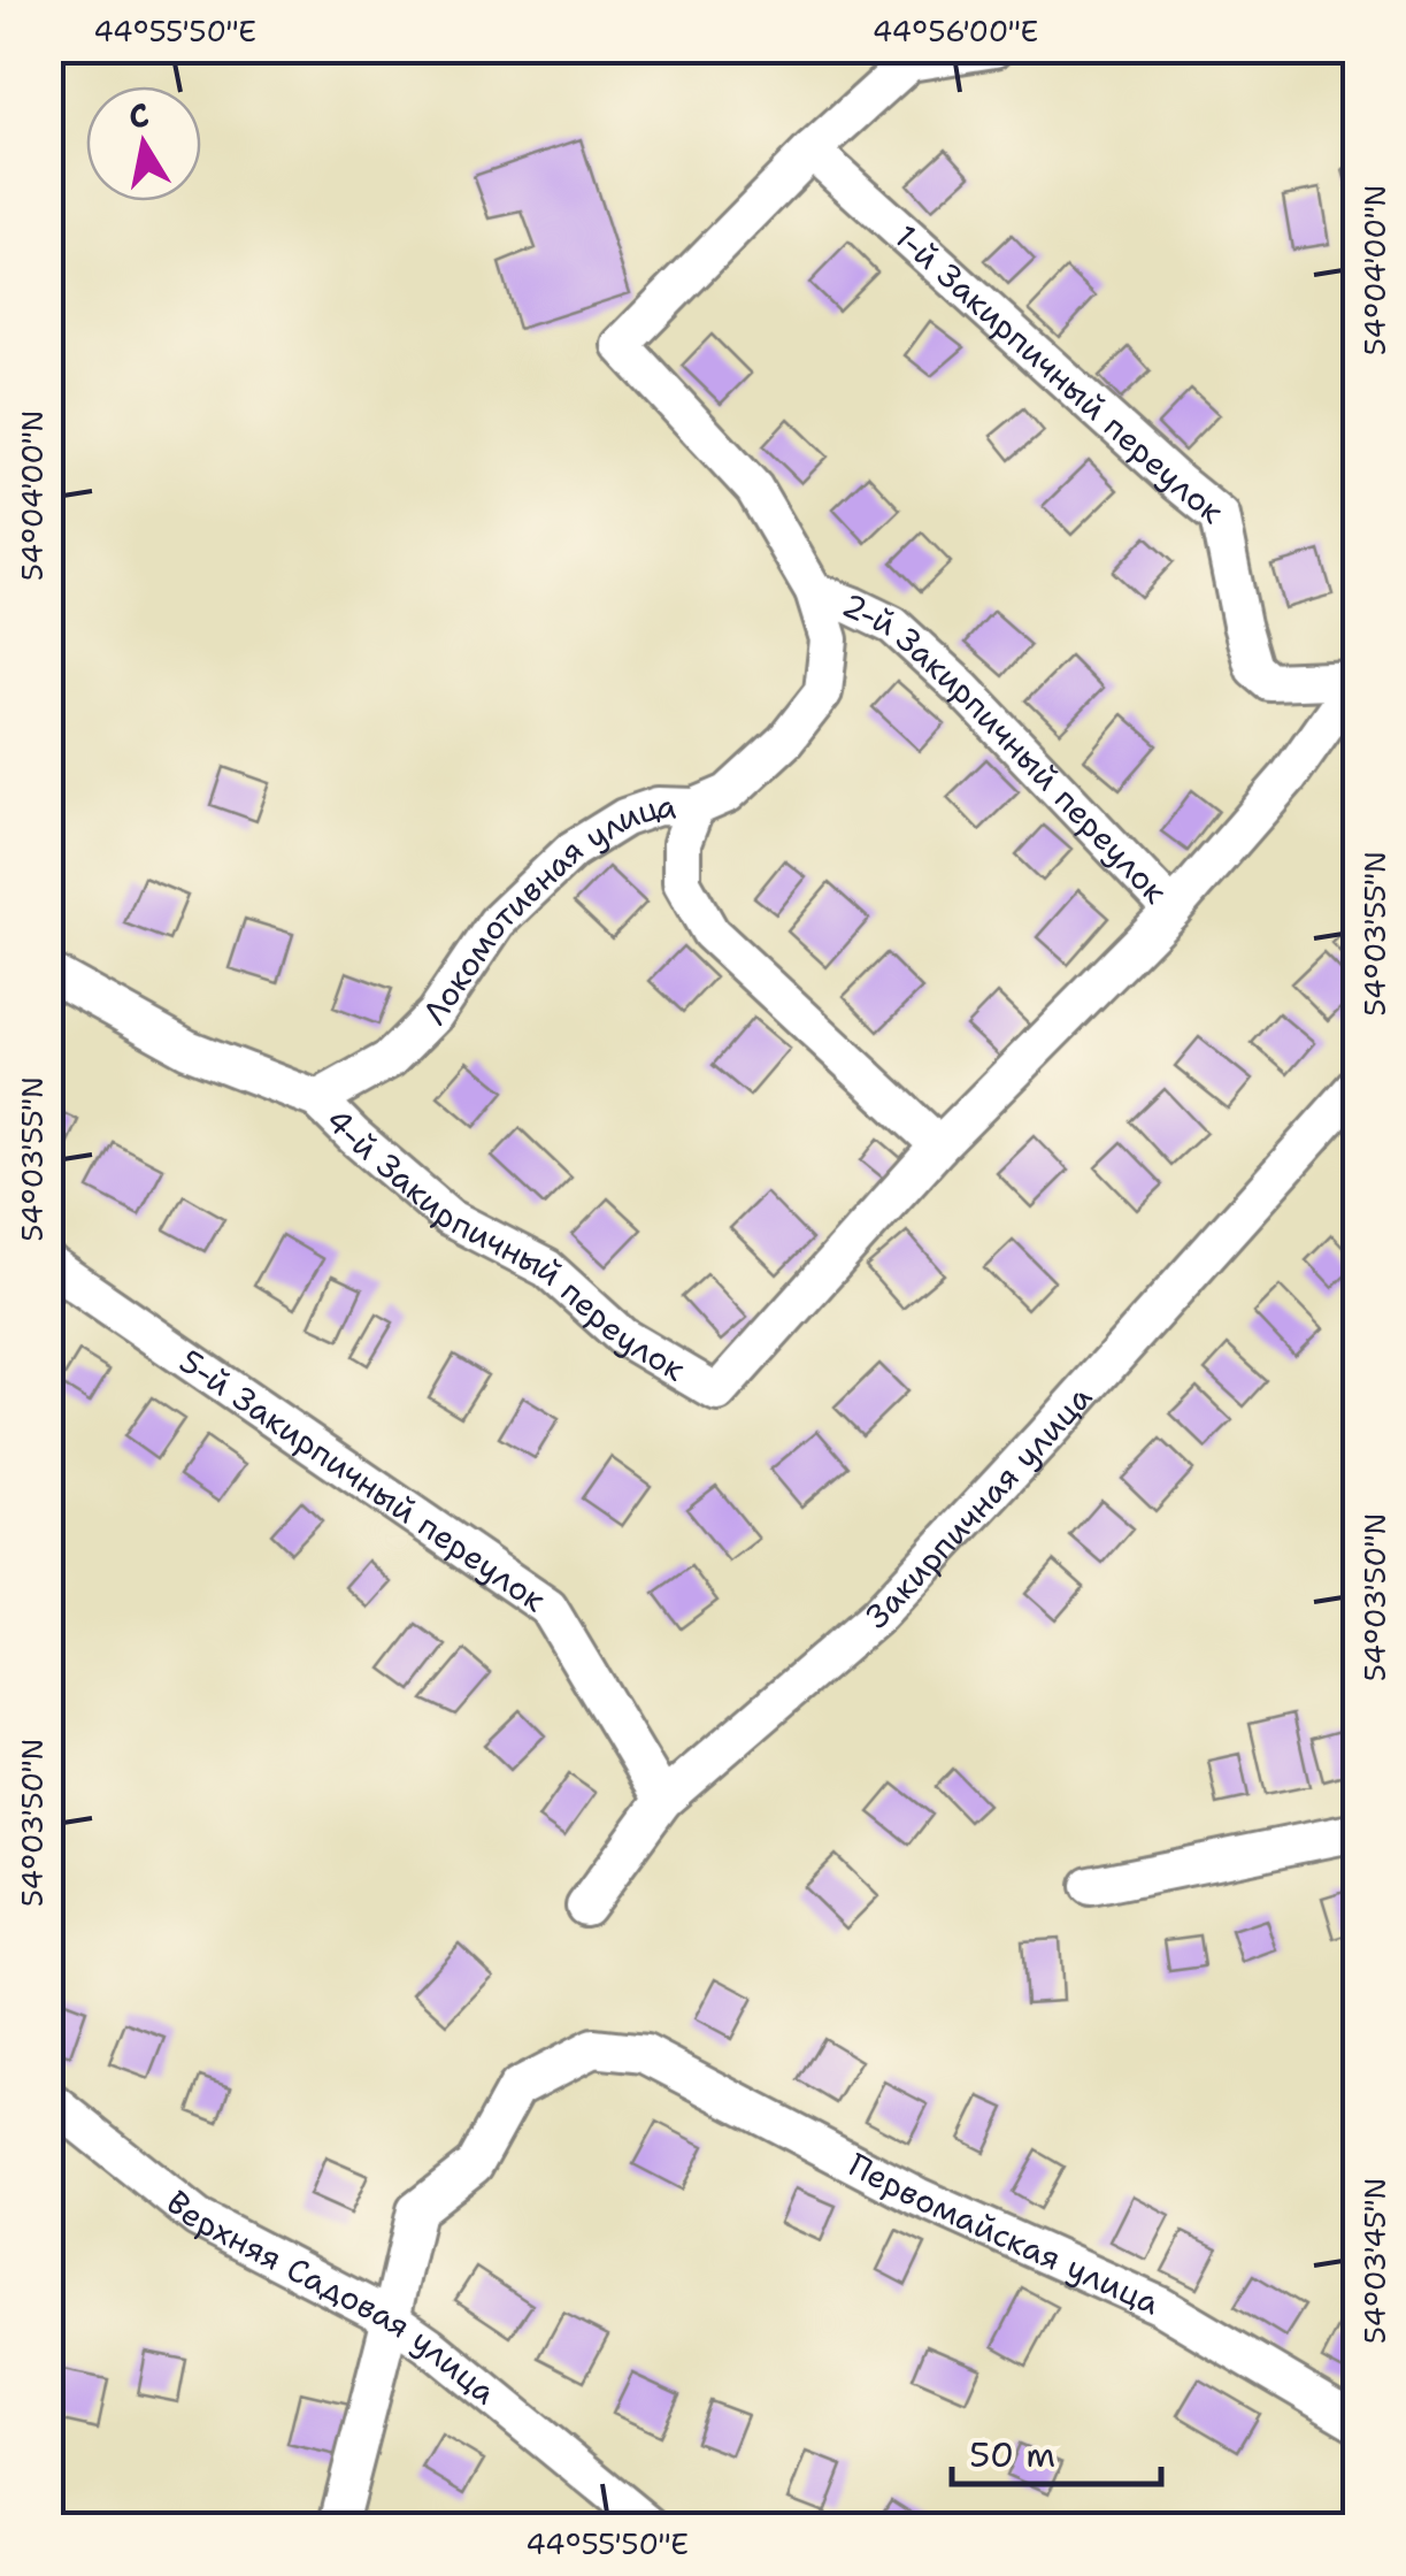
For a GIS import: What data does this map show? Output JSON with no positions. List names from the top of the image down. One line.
{"streets":{"street":["1-й Закирпичный переулок","2-й Закирпичный переулок","Локомотивная улица","4-й Закирпичный переулок","5-й Закирпичный переулок","Закирпичная улица","Первомайская улица","Верхняя Садовая улица"]},"crossings":[["1-й Закирпичный переулок","2-й Закирпичный переулок"],["1-й Закирпичный переулок","Локомотивная улица"],["2-й Закирпичный переулок","Локомотивная улица"],["Локомотивная улица","4-й Закирпичный переулок"],["5-й Закирпичный переулок","Закирпичная улица"],["Первомайская улица","Верхняя Садовая улица"]],"scale_bar":"50 m","north":"top","coordinates":["44°55'50\"E","44°56'00\"E","54°04'00\"N","54°03'55\"N","54°03'50\"N","54°03'45\"N"]}
